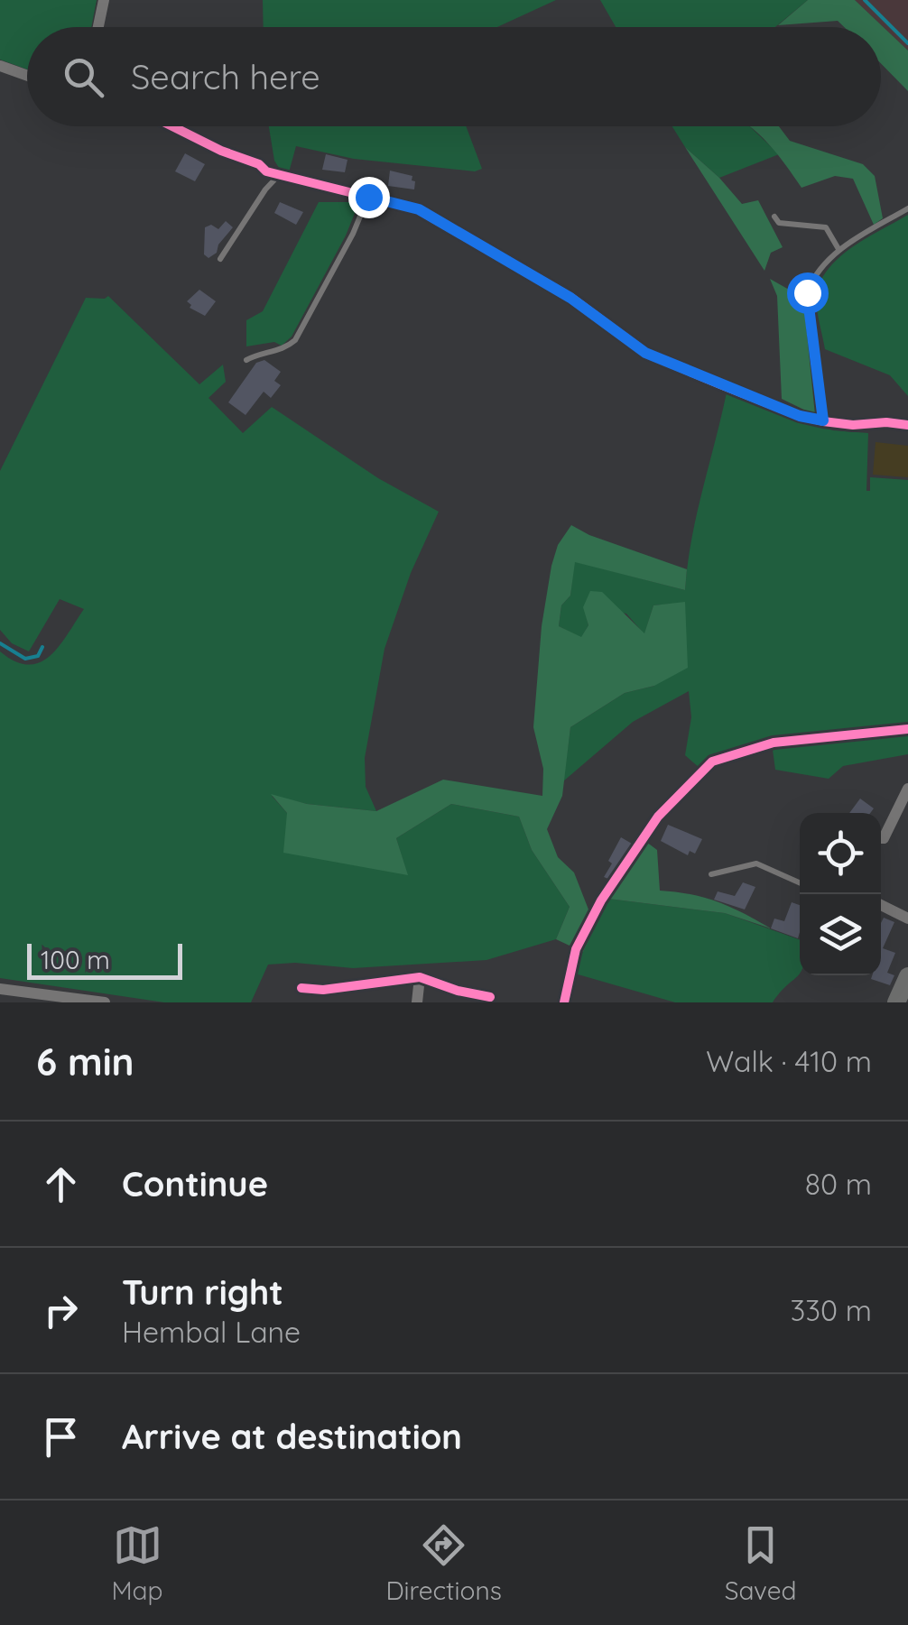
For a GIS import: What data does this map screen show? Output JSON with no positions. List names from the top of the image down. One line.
{"scale_bar":"100 m","page":{"search":"Search here","scale":"100 m","heading":["6 min","Walk · 410 m"],"list":[["Continue","80 m"],["Turn right","Hembal Lane","330 m"],"Arrive at destination"],"nav":["Map","Directions","Saved"]}}
